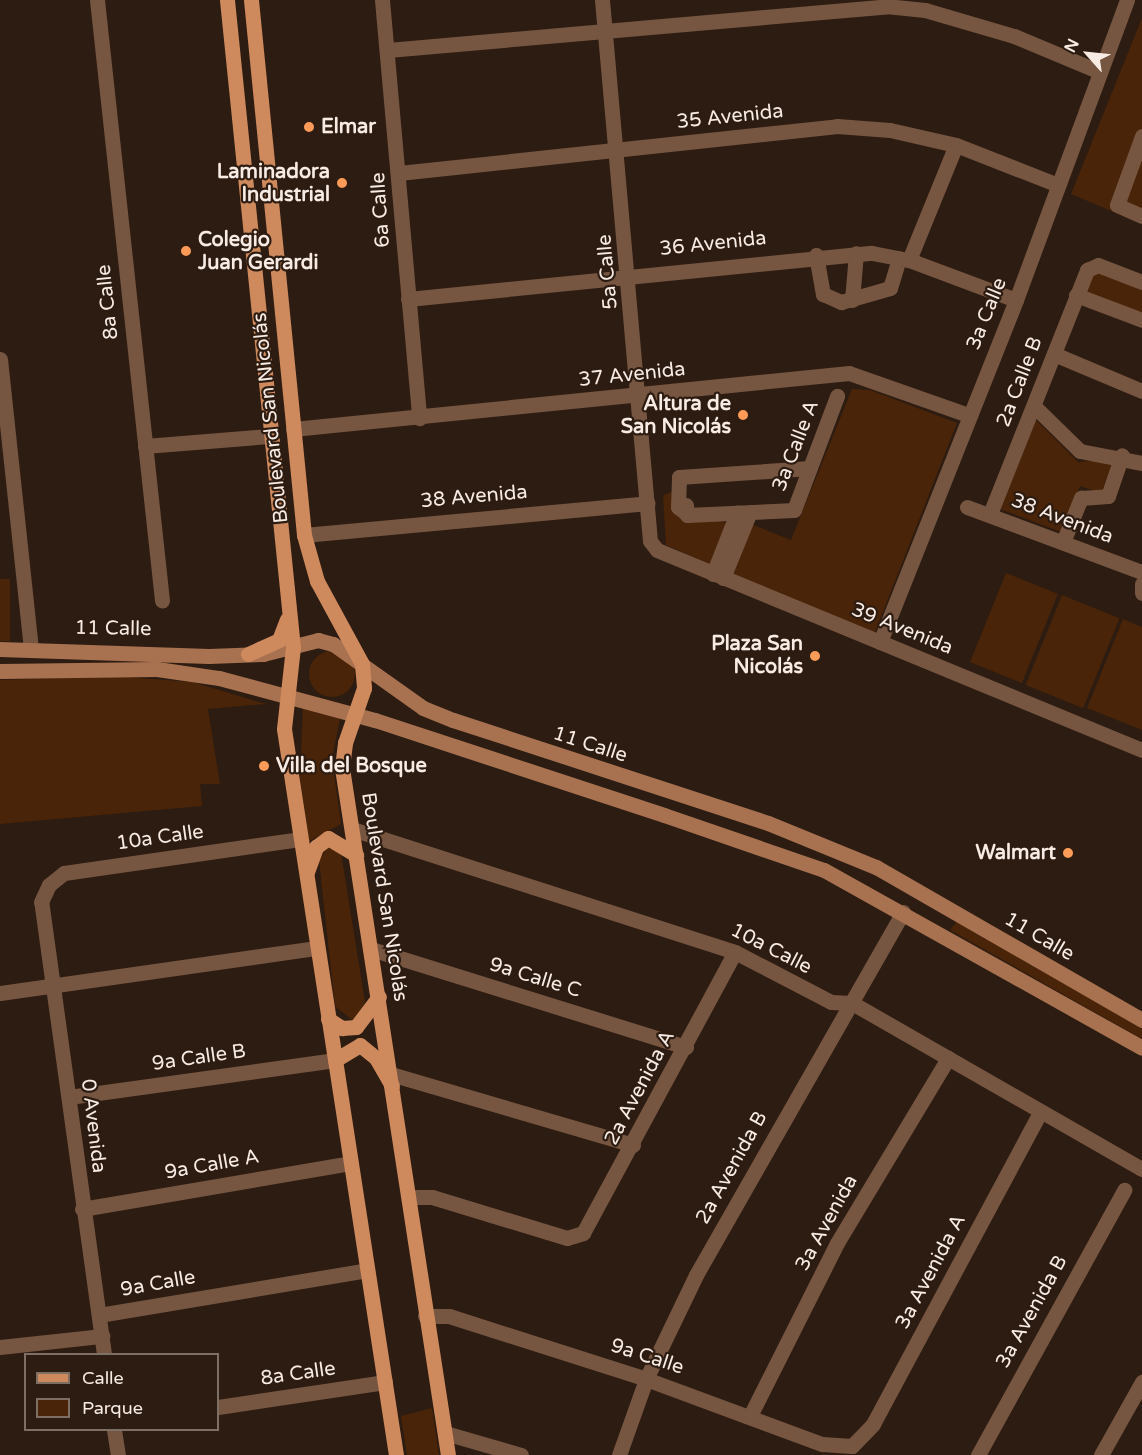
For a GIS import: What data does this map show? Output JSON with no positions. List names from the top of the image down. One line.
{"streets":{"main road":["Boulevard San Nicolás","11 Calle"],"street":["35 Avenida","6a Calle","36 Avenida","5a Calle","8a Calle","3a Calle","37 Avenida","2a Calle B","3a Calle A","38 Avenida","39 Avenida","10a Calle","9a Calle C","9a Calle B","2a Avenida A","0 Avenida","9a Calle A","2a Avenida B","3a Avenida","3a Avenida A","9a Calle","3a Avenida B"]},"crossings":[["35 Avenida","6a Calle"],["35 Avenida","5a Calle"],["35 Avenida","3a Calle"],["6a Calle","36 Avenida"],["6a Calle","37 Avenida"],["36 Avenida","5a Calle"],["36 Avenida","3a Calle"],["5a Calle","37 Avenida"],["5a Calle","38 Avenida"],["5a Calle","39 Avenida"],["8a Calle","Boulevard San Nicolás"],["3a Calle","37 Avenida"],["3a Calle","39 Avenida"],["37 Avenida","Boulevard San Nicolás"],["2a Calle B","38 Avenida"],["Boulevard San Nicolás","38 Avenida"],["Boulevard San Nicolás","11 Calle"],["Boulevard San Nicolás","10a Calle"],["Boulevard San Nicolás","9a Calle C"],["Boulevard San Nicolás","9a Calle B"],["Boulevard San Nicolás","2a Avenida A"],["Boulevard San Nicolás","9a Calle A"],["Boulevard San Nicolás","9a Calle"],["11 Calle","2a Avenida B"],["10a Calle","2a Avenida A"],["10a Calle","0 Avenida"],["10a Calle","2a Avenida B"],["10a Calle","3a Avenida"],["10a Calle","3a Avenida A"],["9a Calle C","2a Avenida A"],["9a Calle B","0 Avenida"],["0 Avenida","9a Calle A"],["0 Avenida","9a Calle"],["2a Avenida B","9a Calle"],["3a Avenida","9a Calle"],["3a Avenida A","9a Calle"]],"places":["Elmar","Laminadora Industrial","Colegio Juan Gerardi","Altura de San Nicolás","Plaza San Nicolás","Villa del Bosque","Walmart"],"legend":["Calle","Parque"],"north":"top left"}
